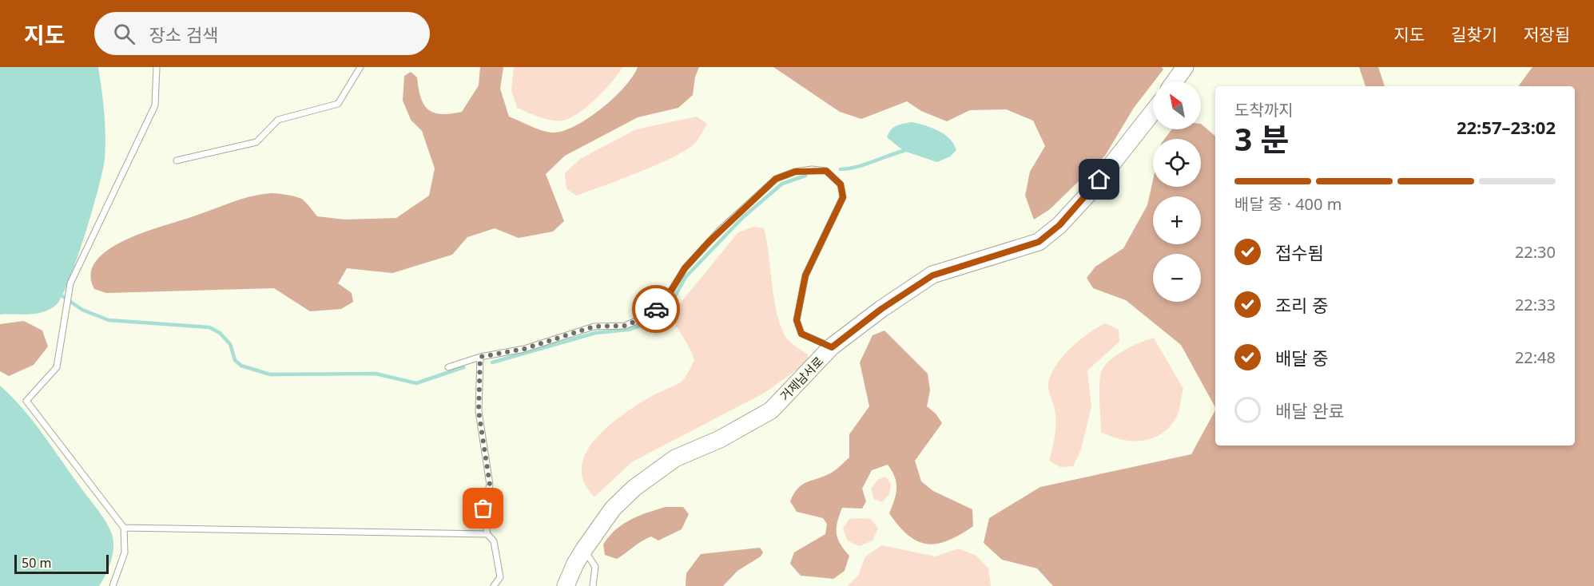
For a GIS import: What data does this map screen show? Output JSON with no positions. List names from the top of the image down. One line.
{"streets":{"main road":["거제남서로"]},"scale_bar":"50 m","north":"top left","page":{"header":"지도","search":"장소 검색","nav":["지도","길찾기","저장됨"],"map_buttons":["+","−"],"heading":["3 분","도착까지","22:57–23:02"],"bar":"배달 중 · 400 m","list":[["접수됨","22:30"],["조리 중","22:33"],["배달 중","22:48"],"배달 완료"],"scale":"50 m"}}
